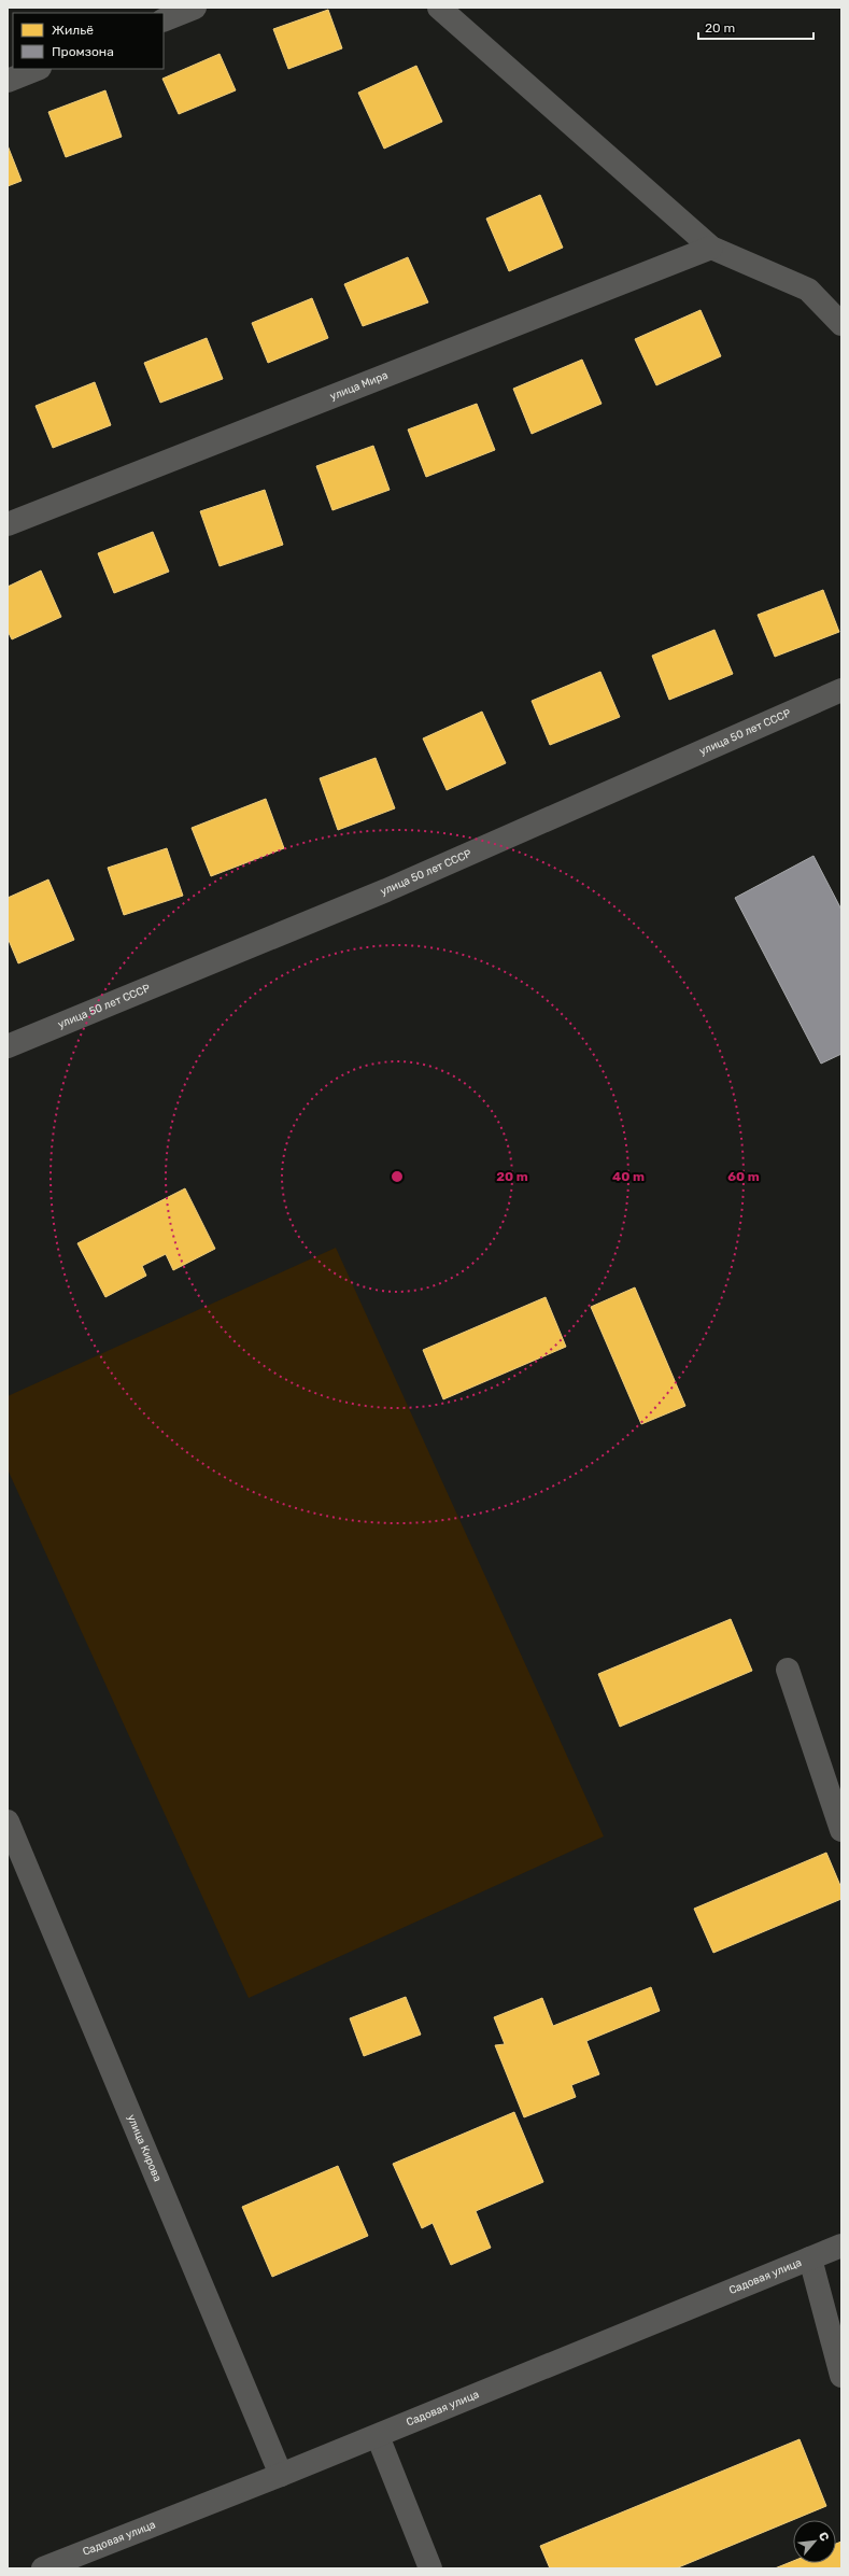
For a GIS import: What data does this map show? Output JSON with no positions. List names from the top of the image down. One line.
{"streets":{"street":["улица Мира","улица 50 лет СССР","улица Кирова","Садовая улица"]},"crossings":[["улица Кирова","Садовая улица"]],"legend":["Жильё","Промзона"],"scale_bar":"20 m","north":"top right","rings":["20 m","40 m","60 m"]}
